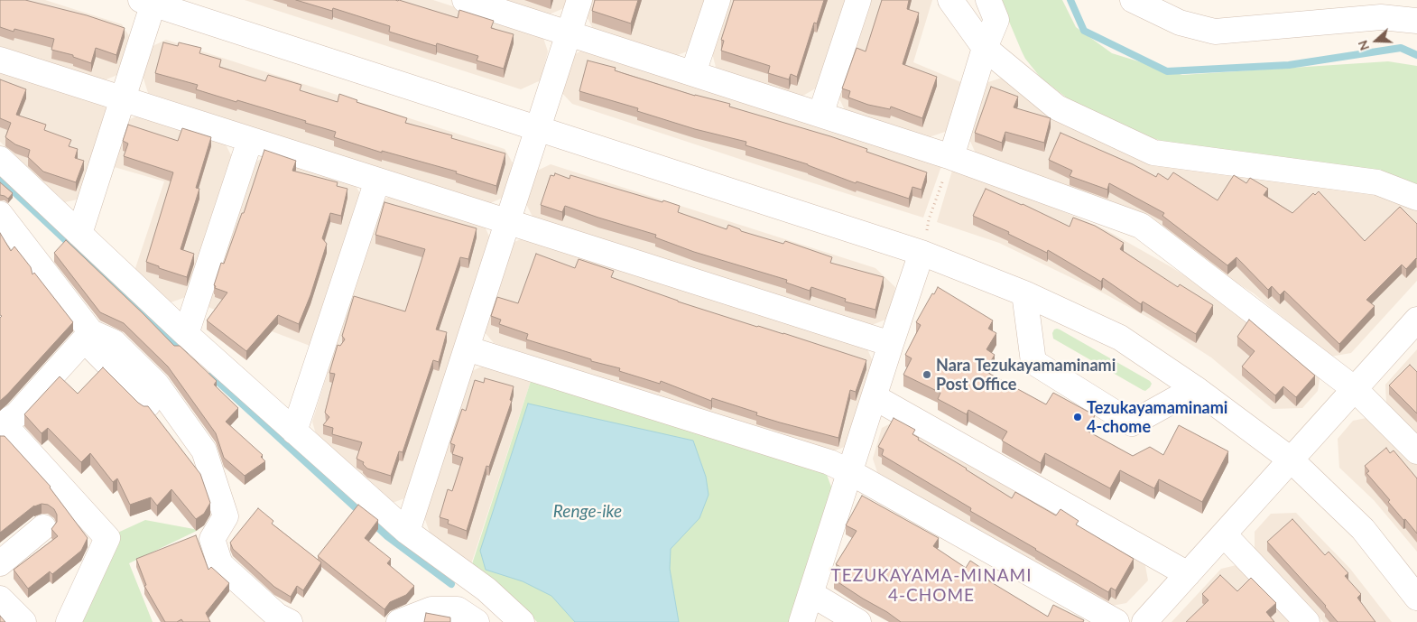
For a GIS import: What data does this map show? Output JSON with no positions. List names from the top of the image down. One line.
{"districts":["TEZUKAYAMA-MINAMI 4-CHOME"],"water":["Renge-ike"],"places":["Nara Tezukayamaminami Post Office","Tezukayamaminami 4-chome"],"north":"left"}
